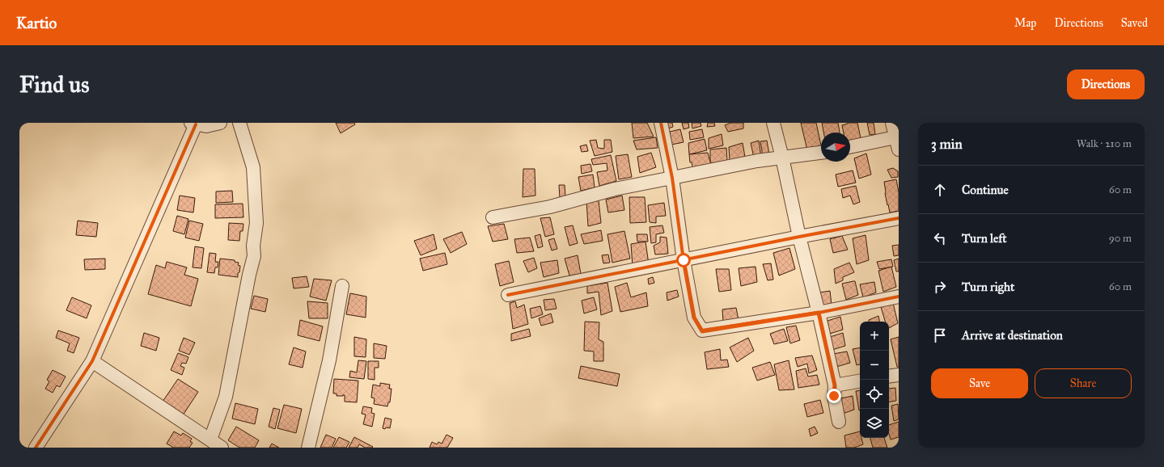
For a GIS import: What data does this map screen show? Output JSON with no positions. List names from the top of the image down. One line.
{"north":"right","page":{"header":"Kartio","nav":["Map","Directions","Saved"],"buttons":["Directions",["Save","Share"]],"title":"Find us","heading":["3 min","Walk · 210 m"],"list":[["Continue","60 m"],["Turn left","90 m"],["Turn right","60 m"],"Arrive at destination"],"map_buttons":["+","−"]}}
